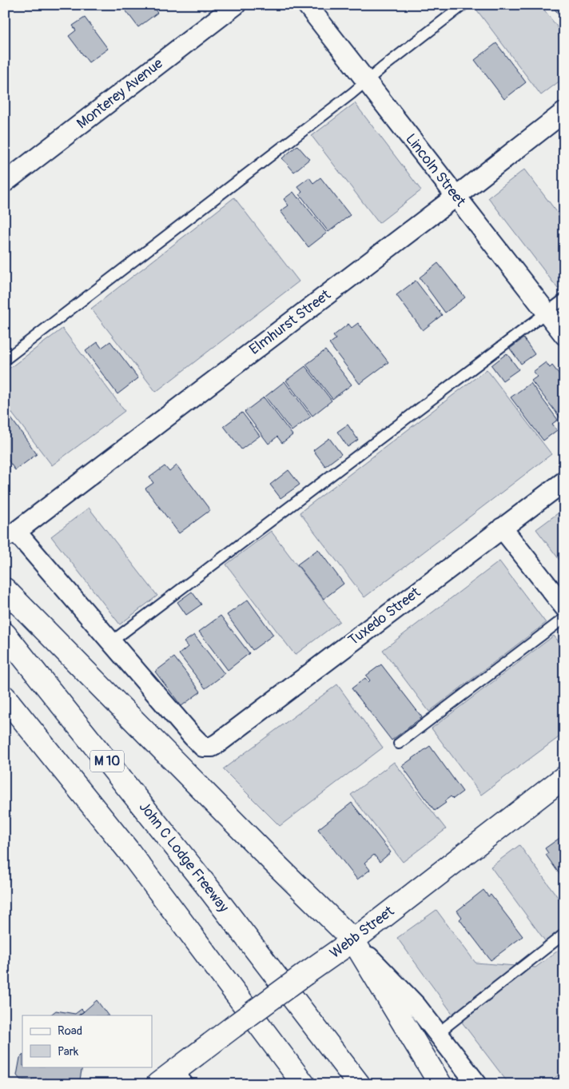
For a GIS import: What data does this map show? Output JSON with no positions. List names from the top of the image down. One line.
{"streets":{"main road":["M 10","John C Lodge Freeway","Webb Street"],"street":["Monterey Avenue","Lincoln Street","Elmhurst Street","Tuxedo Street"]},"crossings":[["Lincoln Street","Elmhurst Street"]],"legend":["Road","Park"]}
